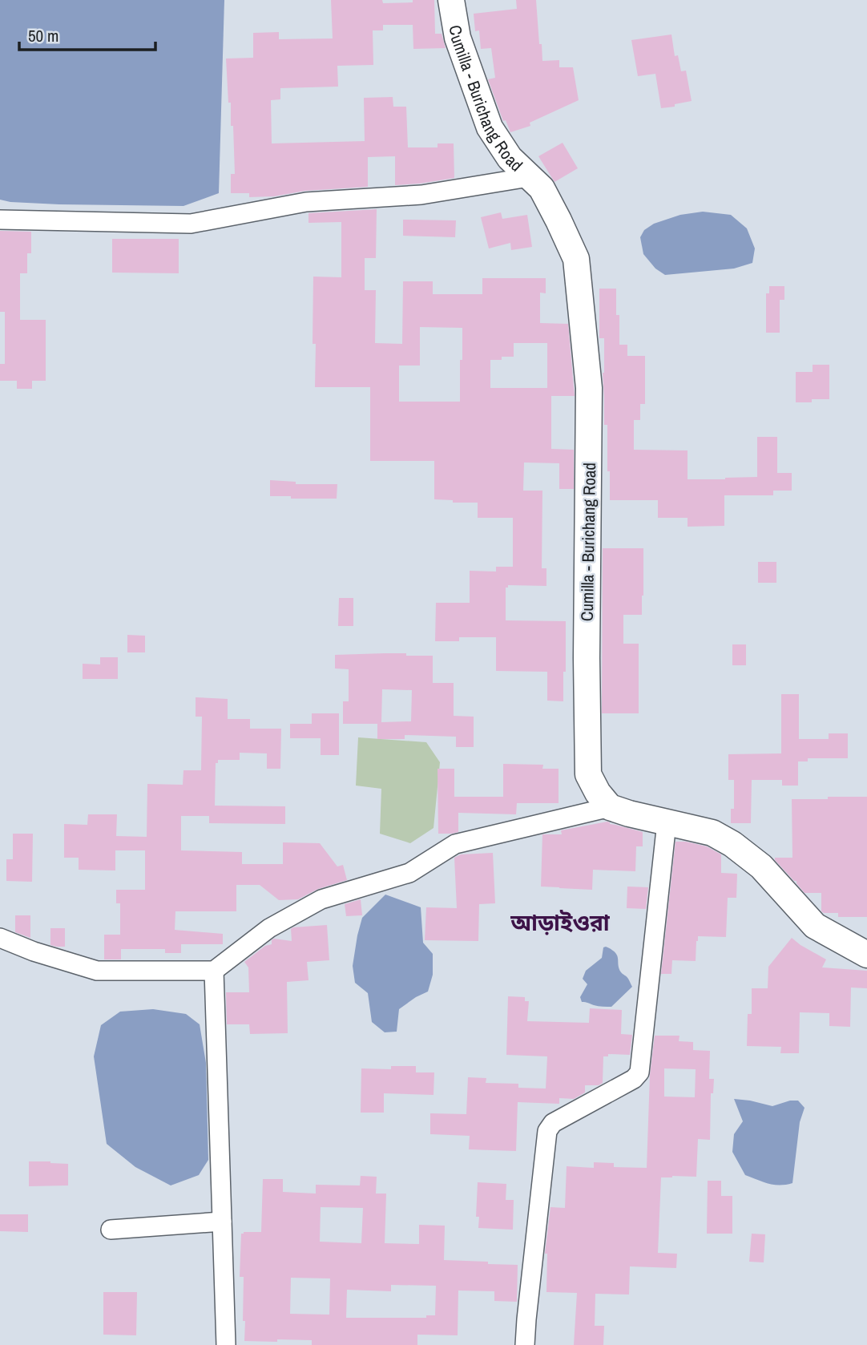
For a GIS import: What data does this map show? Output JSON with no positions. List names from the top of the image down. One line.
{"streets":{"main road":["Cumilla - Burichang Road"]},"districts":["আড়াইওরা"],"scale_bar":"50 m"}
